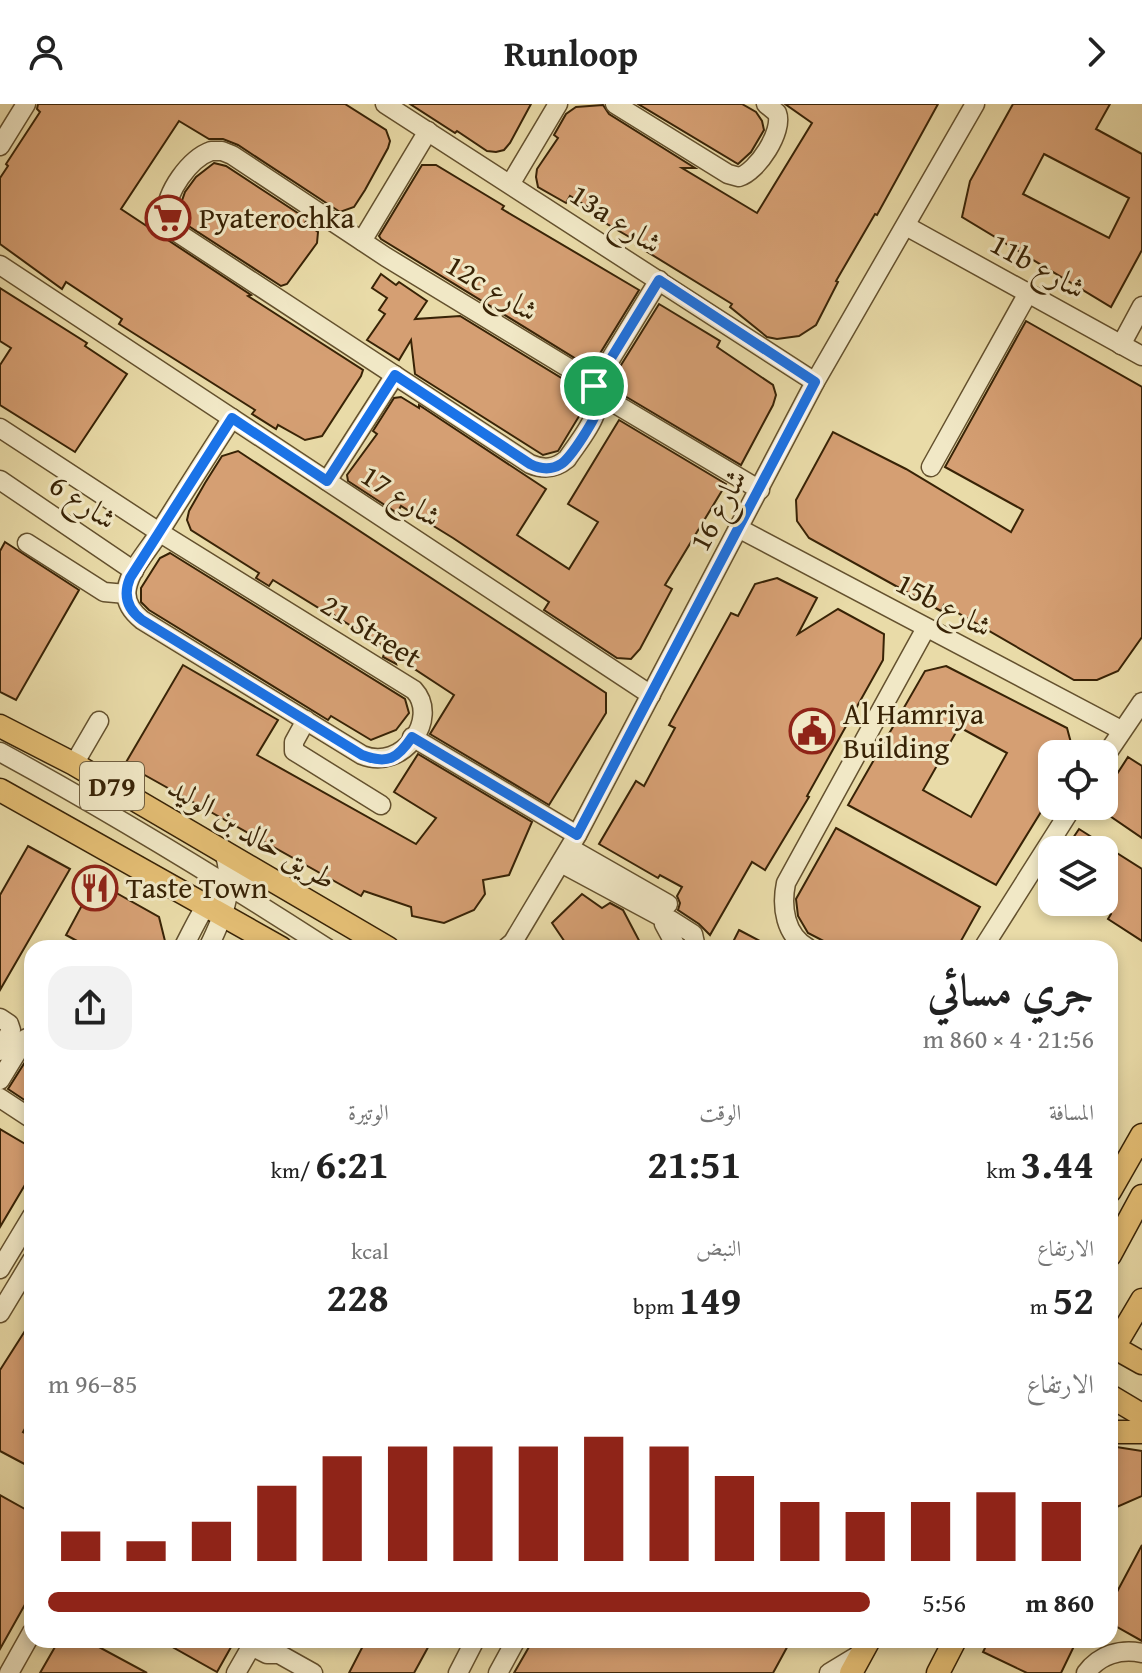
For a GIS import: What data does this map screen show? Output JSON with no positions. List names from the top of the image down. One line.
{"streets":{"main road":["D79","طريق خالد بن الوليد"],"street":["13a شارع","11b شارع","12c شارع","شارع 17","شارع 6","شارع 16","15b شارع","21 Street"]},"crossings":[["13a شارع","شارع 16"],["11b شارع","شارع 16"],["شارع 17","شارع 16"],["شارع 16","15b شارع"]],"places":{"supermarket":["Pyaterochka"],"public building":["Al Hamriya Building"],"restaurant":["Taste Town"]},"page":{"header":"Runloop","heading":["جري مسائي","21:56 · 4 × 860 m"],"stats":[["المسافة","3.44 km"],["الوقت","21:51"],["الوتيرة","6:21 /km"],["الارتفاع","52 m"],["النبض","149 bpm"],["kcal","228"]],"chart":["الارتفاع","85–96 m"],"list":[{"name":"860 m","note":"5:56"}]}}
